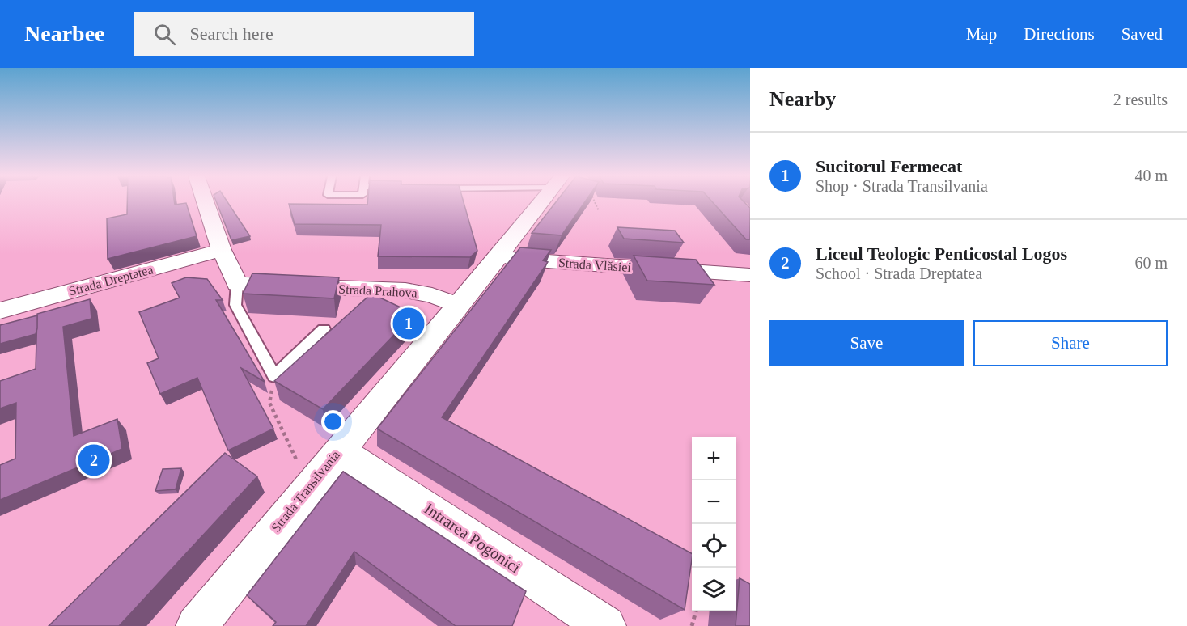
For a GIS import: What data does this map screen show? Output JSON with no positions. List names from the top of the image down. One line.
{"streets":{"street":["Strada Vlăsiei","Strada Dreptatea","Strada Prahova","Strada Transilvania","Intrarea Pogonici"]},"crossings":[["Strada Vlăsiei","Strada Transilvania"],["Strada Prahova","Strada Transilvania"],["Strada Transilvania","Intrarea Pogonici"]],"page":{"header":"Nearbee","search":"Search here","nav":["Map","Directions","Saved"],"heading":["Nearby","2 results"],"list":[{"mark":"1","name":"Sucitorul Fermecat","note":"Shop · Strada Transilvania","value":"40 m"},{"mark":"2","name":"Liceul Teologic Penticostal Logos","note":"School · Strada Dreptatea","value":"60 m"}],"pins":["1","2"],"buttons":["Save","Share"],"map_buttons":["+","−"]}}
